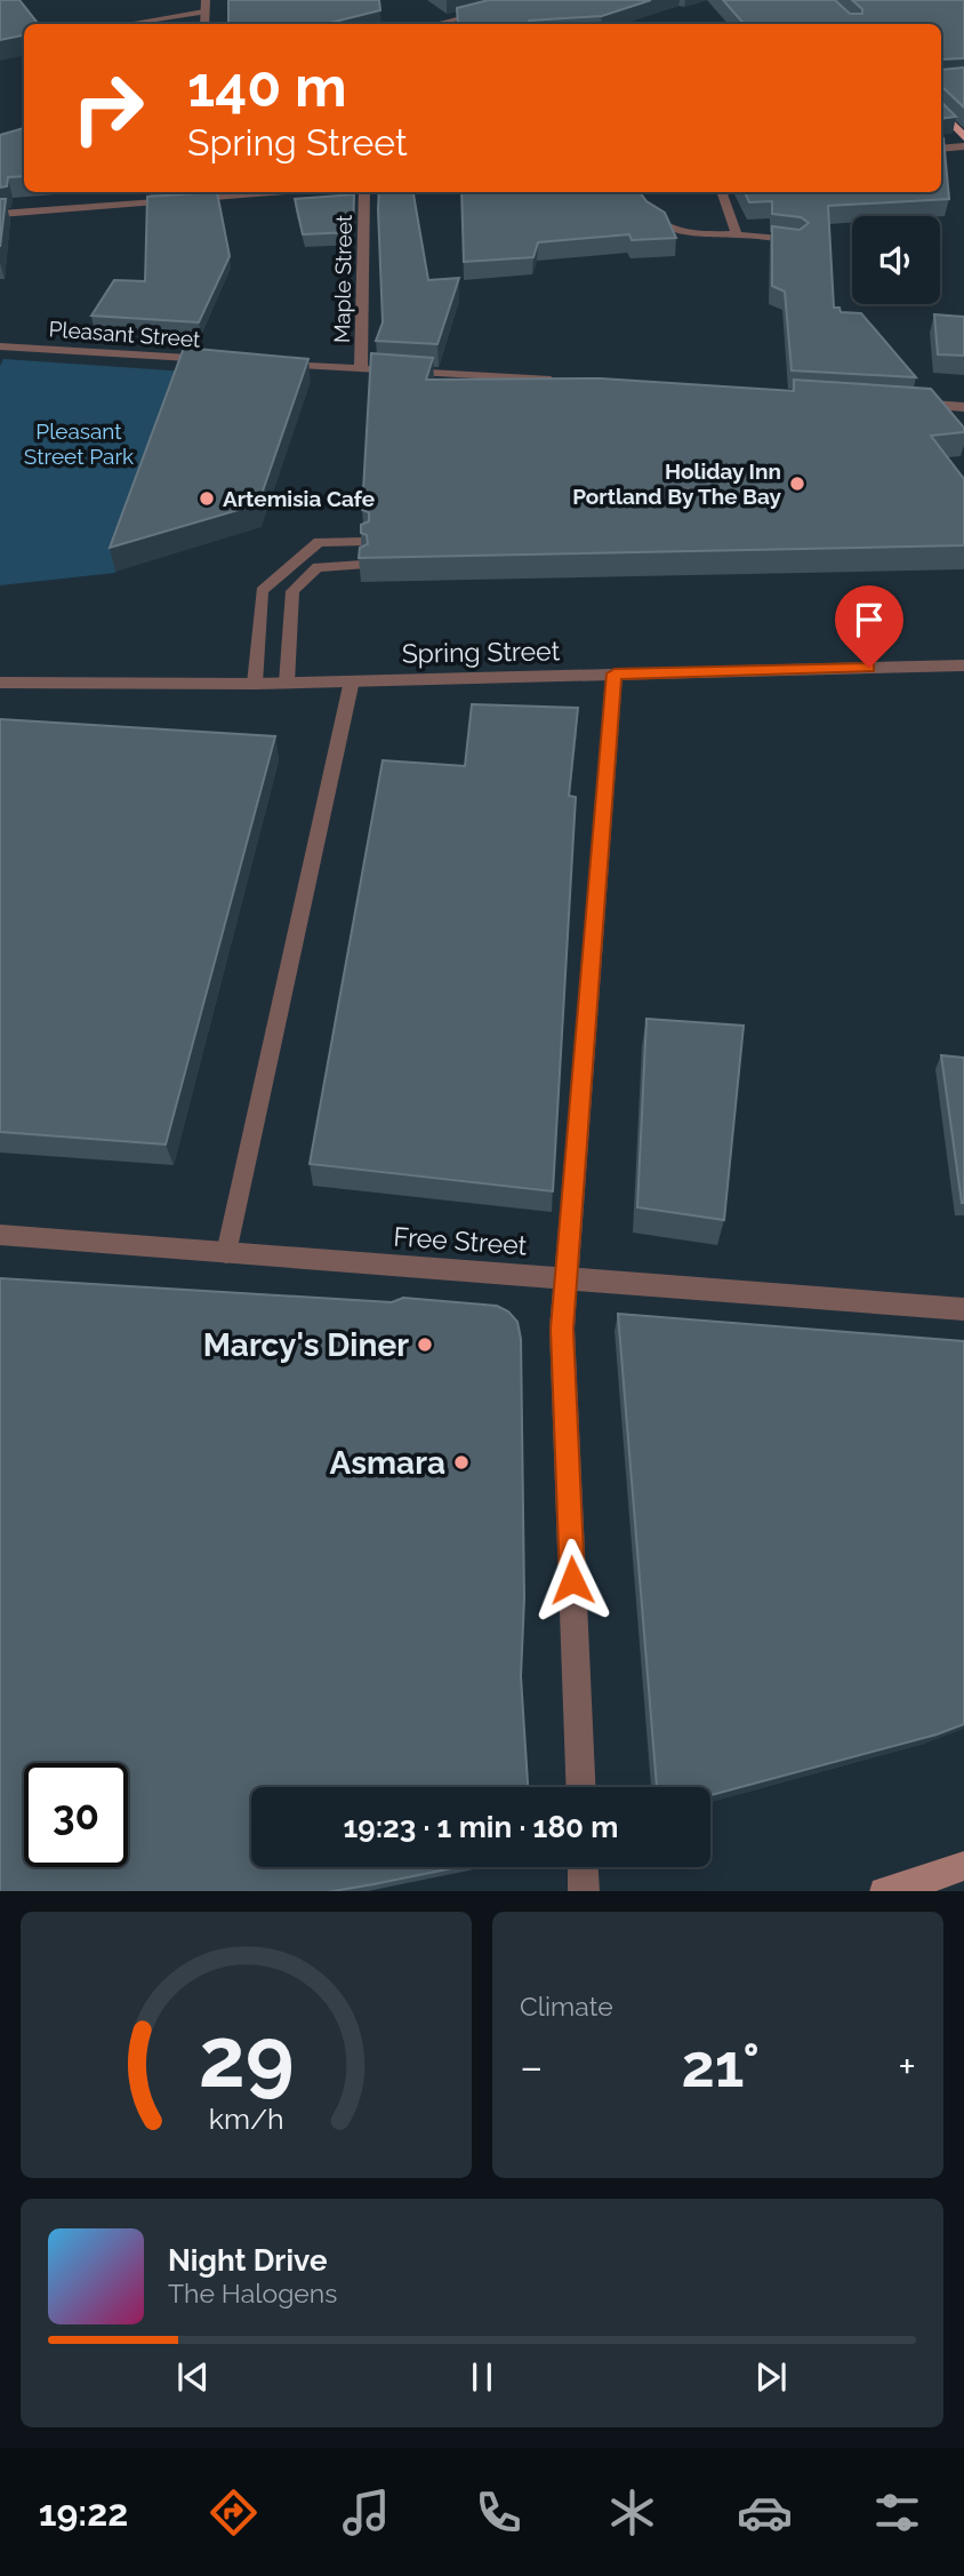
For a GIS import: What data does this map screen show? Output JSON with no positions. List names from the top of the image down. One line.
{"streets":{"street":["Maple Street","Pleasant Street","Spring Street","Free Street"]},"parks":["Pleasant Street Park"],"places":["Holiday Inn Portland By The Bay","Artemisia Cafe","Marcy's Diner","Asmara"],"page":{"turn":["140 m","Spring Street"],"limit":"30","trip":"19:23 · 1 min · 180 m","tile":"Climate","heat":["−","21°","+"],"song":["Night Drive","The Halogens"],"tabs":"19:22","gauge":["29","km/h"]}}
